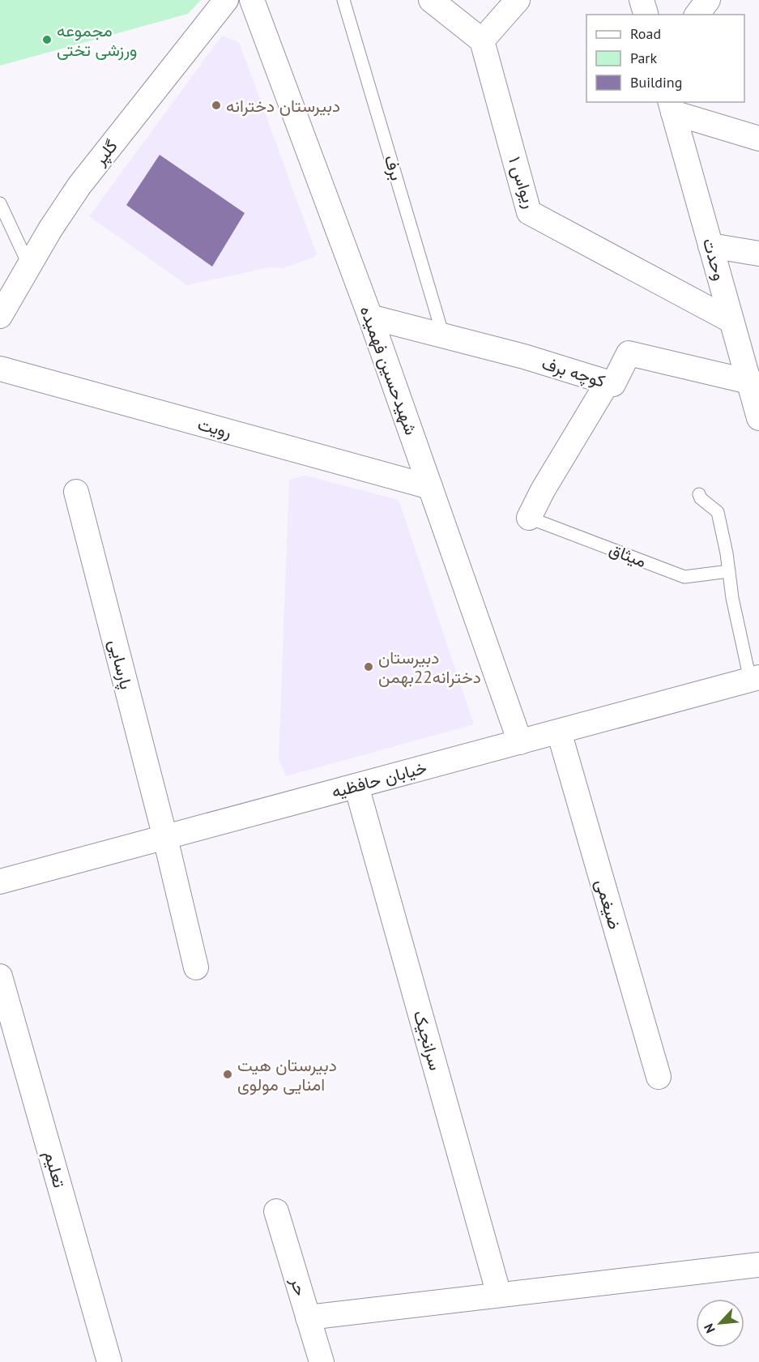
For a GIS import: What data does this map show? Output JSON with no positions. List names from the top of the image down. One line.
{"streets":{"street":["گلپر","ریواس ۱","وحدت","شهیدحسین فهمیده","کوچه برف","رویت","پارسایی","خیابان حافظیه","ضیغمی","سرانجیک","تعلیم","حر"],"lane":["برف","میثاق"]},"crossings":[["برف","کوچه برف"],["ریواس ۱","وحدت"],["وحدت","کوچه برف"],["شهیدحسین فهمیده","کوچه برف"],["شهیدحسین فهمیده","رویت"],["شهیدحسین فهمیده","خیابان حافظیه"],["پارسایی","خیابان حافظیه"],["خیابان حافظیه","ضیغمی"],["خیابان حافظیه","سرانجیک"]],"places":["مجموعه ورزشی تختی","دبیرستان دخترانه","دبیرستان دخترانه22بهمن","دبیرستان هیت امنایی مولوی"],"legend":["Road","Park","Building"],"north":"bottom left"}
